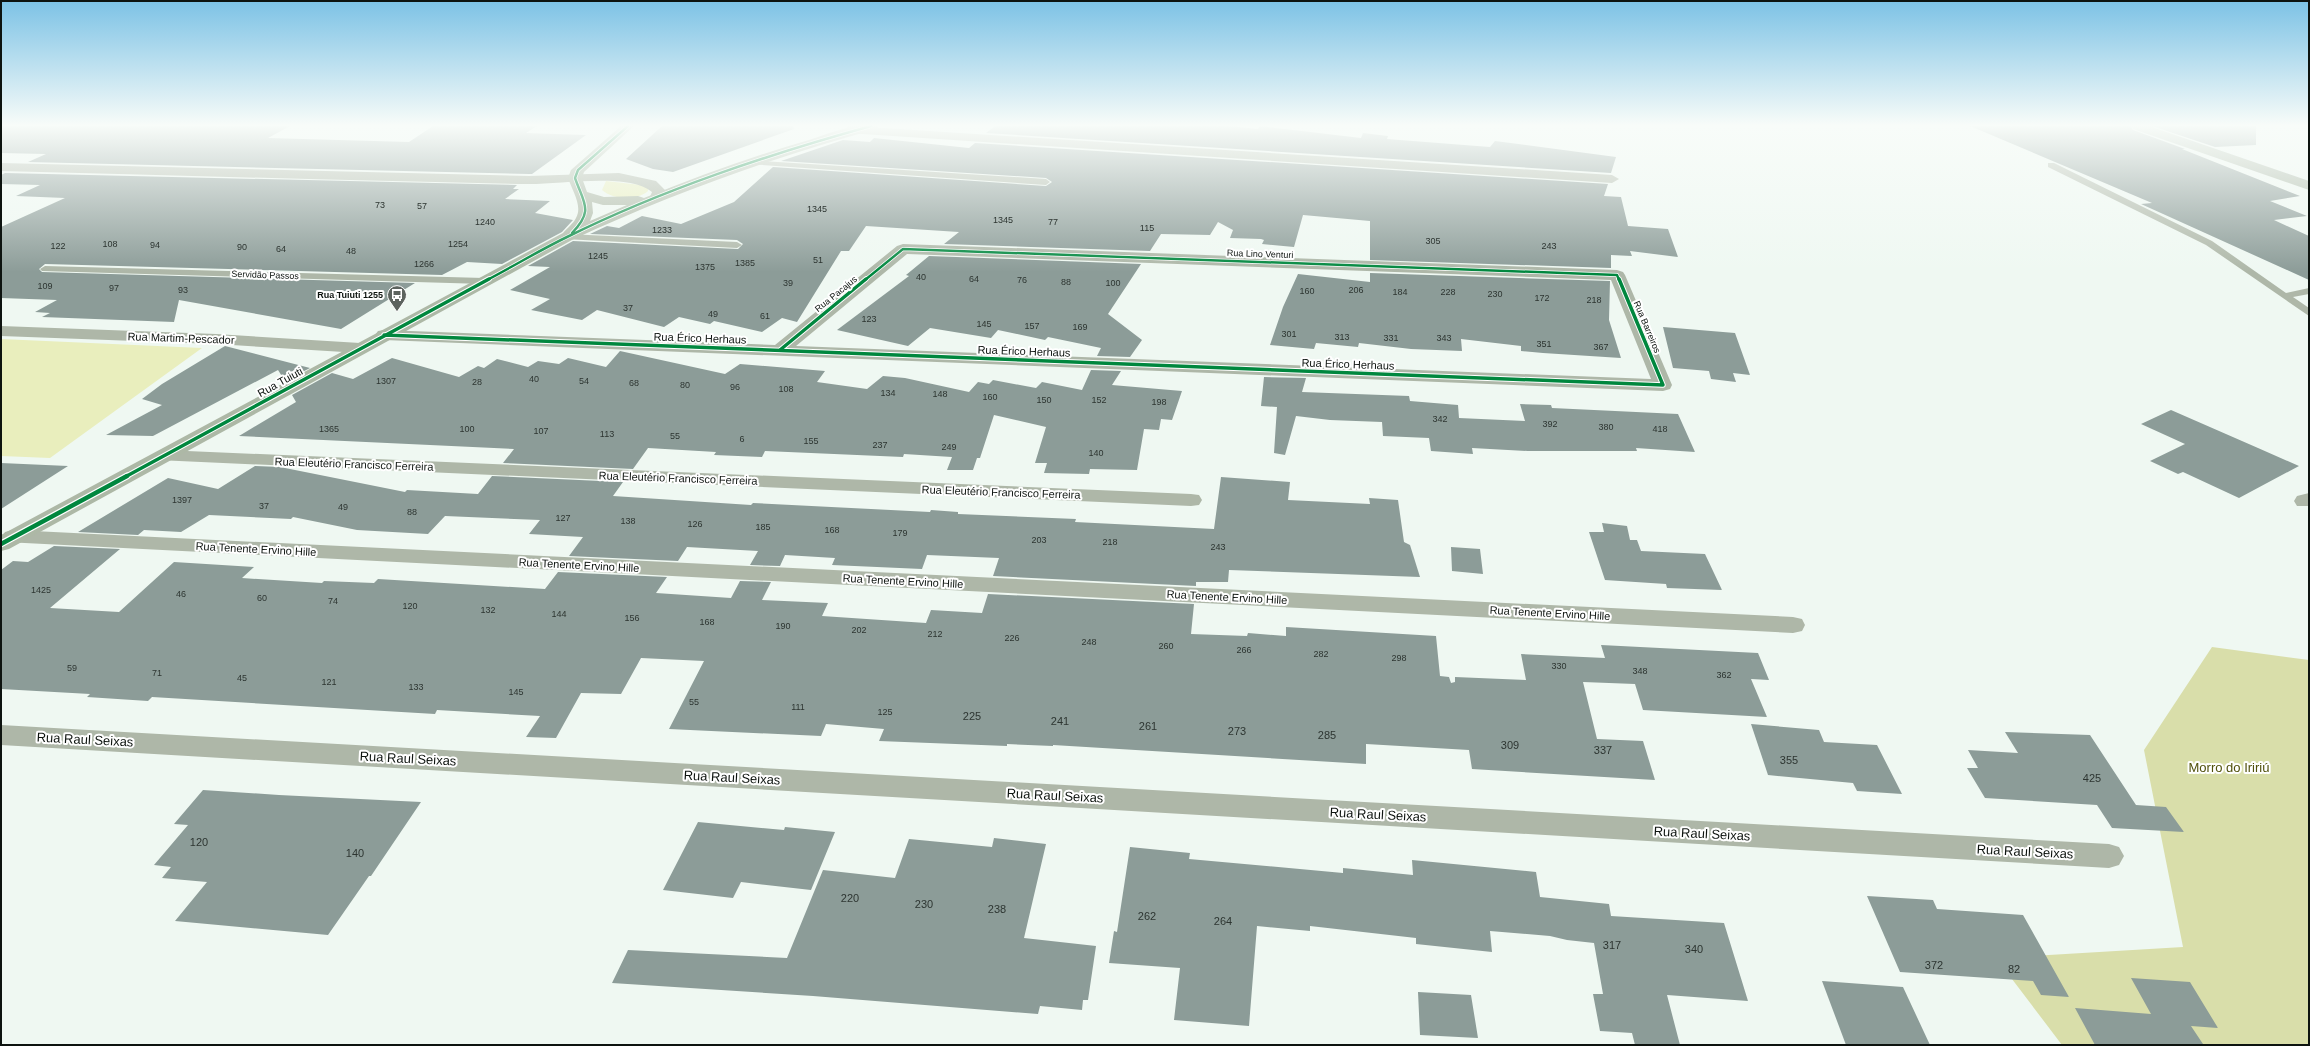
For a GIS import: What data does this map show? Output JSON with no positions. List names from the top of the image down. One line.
{"streets":{"main road":["Rua Tuiuti"],"street":["Rua Lino Venturi","Rua Pacajus","Rua Barreiros","Rua Martim-Pescador","Rua Érico Herhaus","Rua Eleutério Francisco Ferreira","Rua Tenente Ervino Hille","Rua Raul Seixas"],"lane":["Servidão Passos"]},"crossings":[["Rua Lino Venturi","Rua Pacajus"],["Rua Lino Venturi","Rua Barreiros"],["Servidão Passos","Rua Tuiuti"],["Rua Pacajus","Rua Érico Herhaus"],["Rua Barreiros","Rua Érico Herhaus"],["Rua Martim-Pescador","Rua Tuiuti"],["Rua Érico Herhaus","Rua Tuiuti"],["Rua Tuiuti","Rua Eleutério Francisco Ferreira"],["Rua Tuiuti","Rua Tenente Ervino Hille"]],"parks":["Morro do Iririú"],"places":{"bus stop":["Rua Tuiuti 1255"]},"house_numbers":["73","57","1345","1345","1240","77","115","1233","305","108","1254","94","122","243","90","64","48","1245","51","1385","1266","1375","40","64","76","88","39","100","109","97","93","206","160","184","228","230","172","218","37","49","61","123","145","157","169","301","313","331","343","351","367","40","1307","54","28","68","80","96","108","134","148","160","150","152","198","342","392","380","1365","100","418","107","113","55","6","155","237","249","140","1397","37","49","88","127","138","126","185","168","179","203","218","243","1425","46","60","74","120","132","144","156","168","190","202","212","226","248","260","266","282","298","330","59","348","71","362","45","121","133","145","55","111","125","225","241","261","273","285","309","337","355","425","120","140","220","230","238","262","264","317","340","372","82"]}
